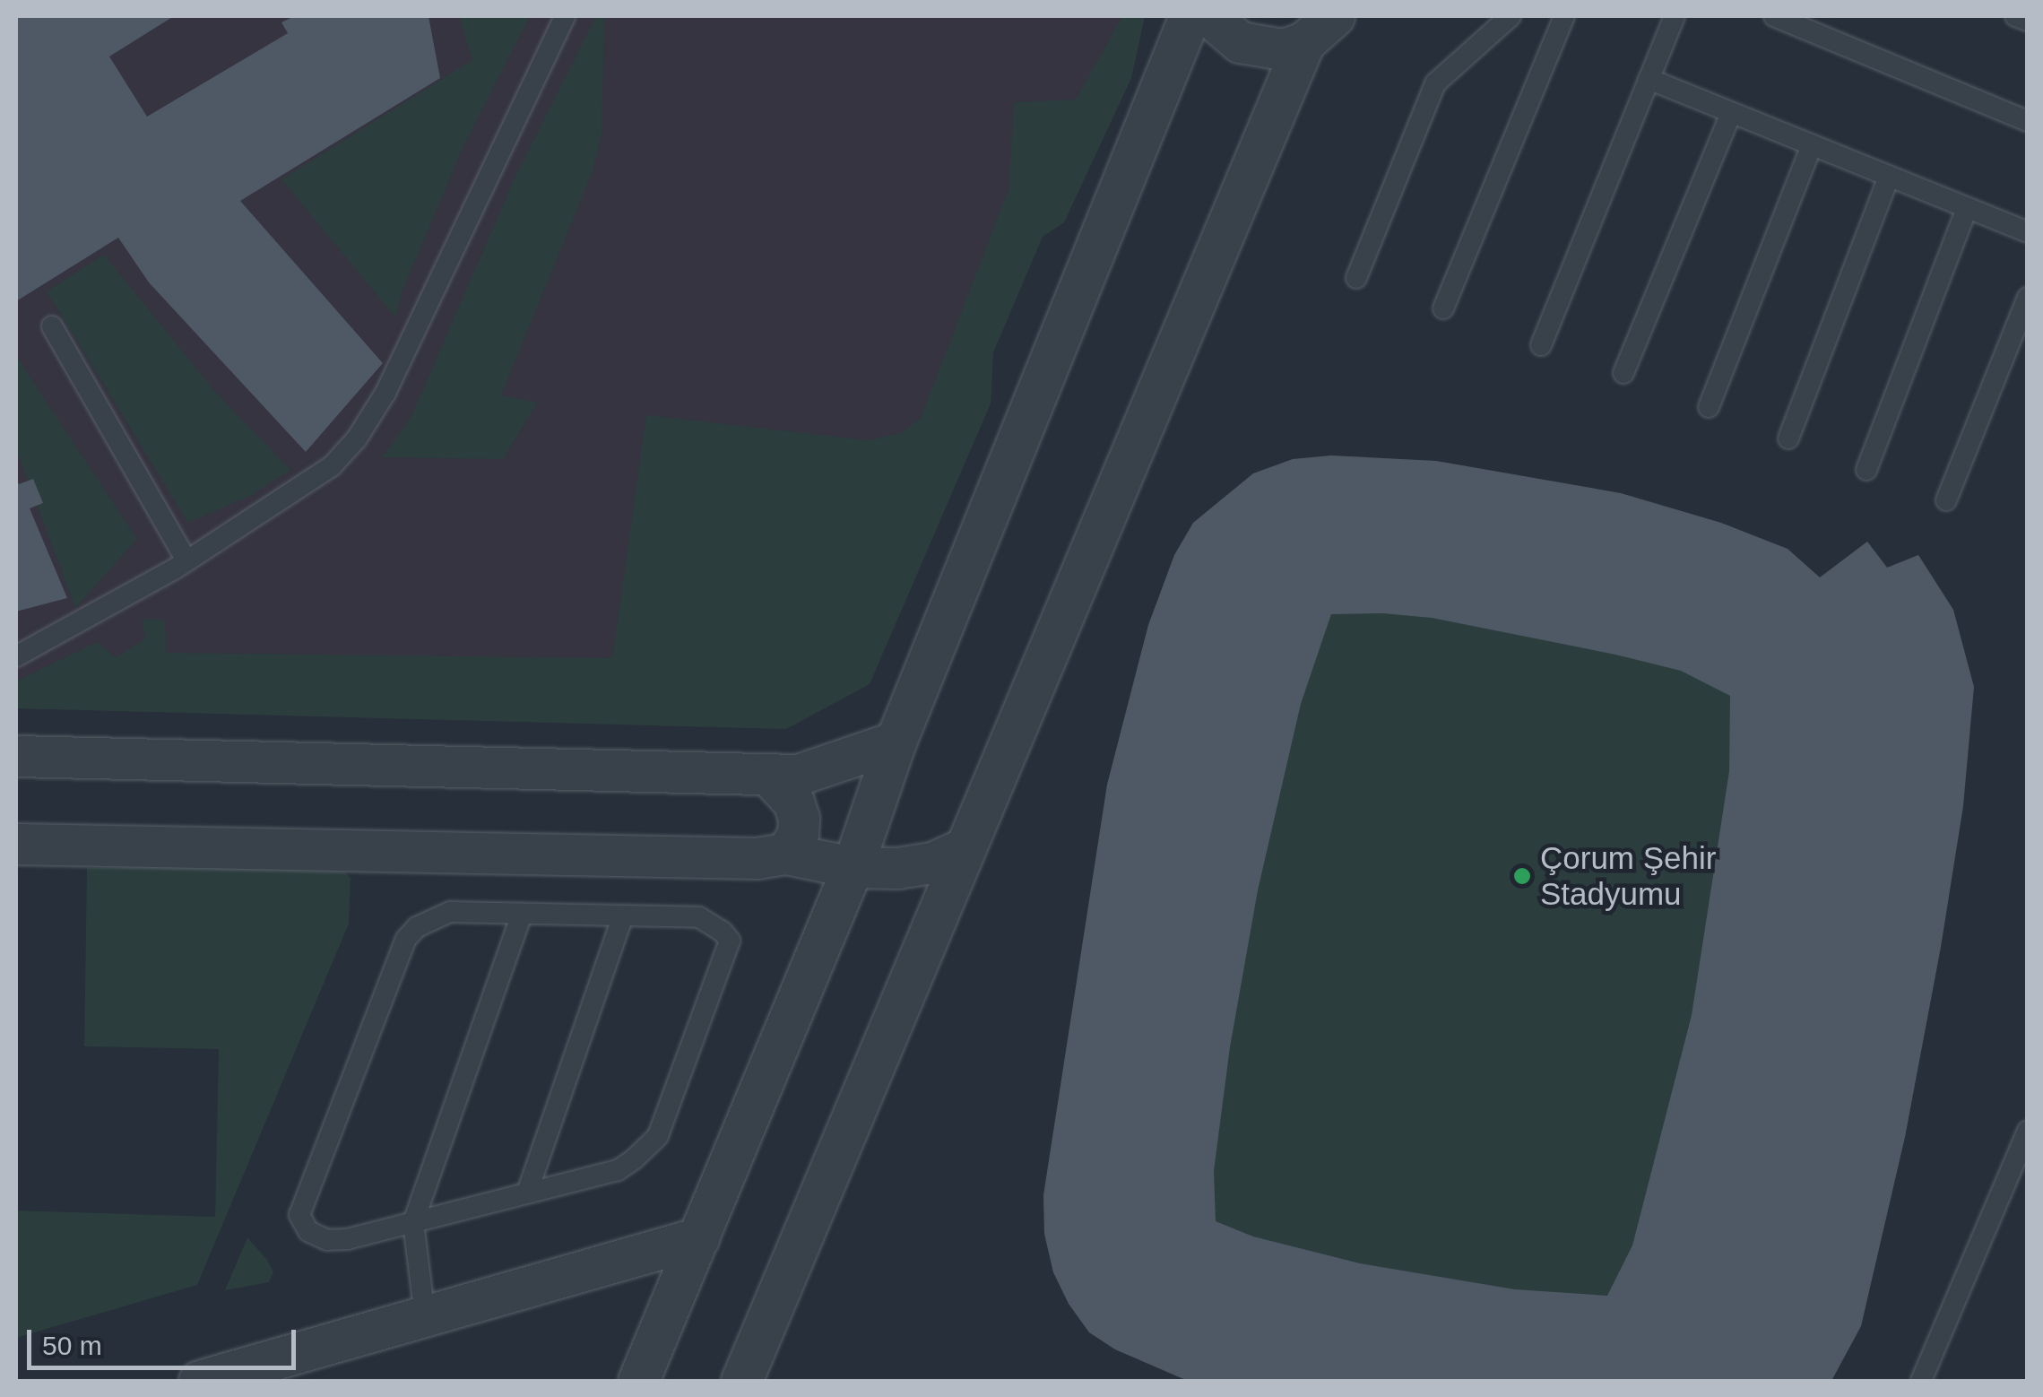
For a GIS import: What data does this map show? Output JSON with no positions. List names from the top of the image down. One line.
{"places":["Çorum Şehir Stadyumu"],"scale_bar":"50 m"}
